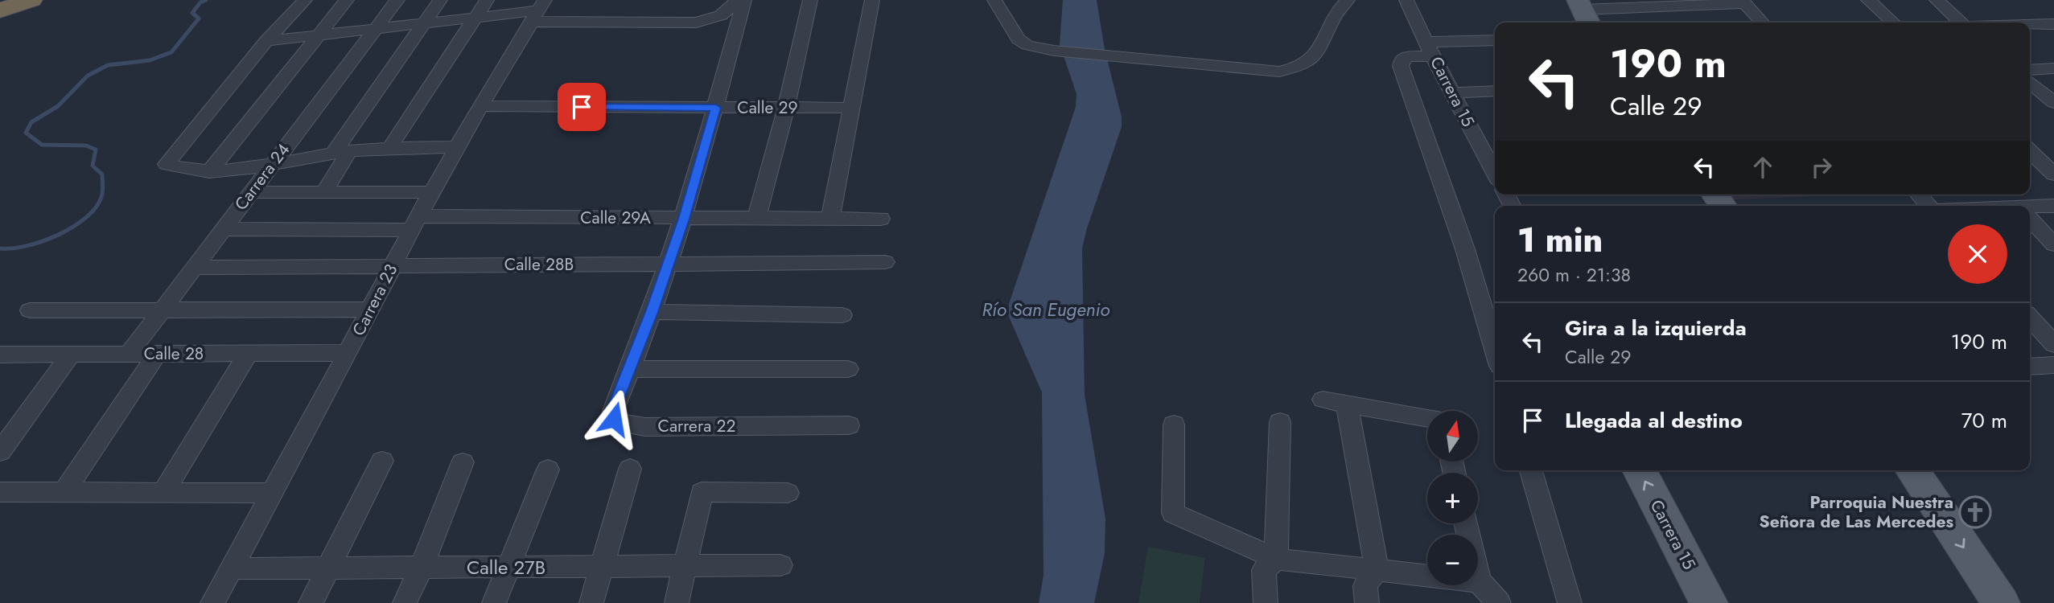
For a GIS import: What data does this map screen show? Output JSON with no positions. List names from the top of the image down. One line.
{"streets":{"main road":["Carrera 15"],"street":["Calle 29","Carrera 24","Calle 29A","Calle 28B","Carrera 23","Calle 28","Carrera 22","Calle 27B"]},"crossings":[["Calle 29","Carrera 23"],["Calle 29","Carrera 22"],["Carrera 24","Calle 28B"],["Carrera 24","Calle 28"],["Calle 29A","Carrera 23"],["Calle 29A","Carrera 22"],["Calle 28B","Carrera 23"],["Calle 28B","Carrera 22"],["Carrera 23","Calle 28"],["Carrera 23","Calle 27B"]],"water":["Río San Eugenio"],"places":{"church":["Parroquia Nuestra Señora de Las Mercedes"]},"north":"top","page":{"turn":["190 m","Calle 29"],"heading":["1 min","260 m · 21:38"],"list":[{"name":"Gira a la izquierda","note":"Calle 29","value":"190 m"},{"name":"Llegada al destino","value":"70 m"}],"map_buttons":["+","−"]}}
